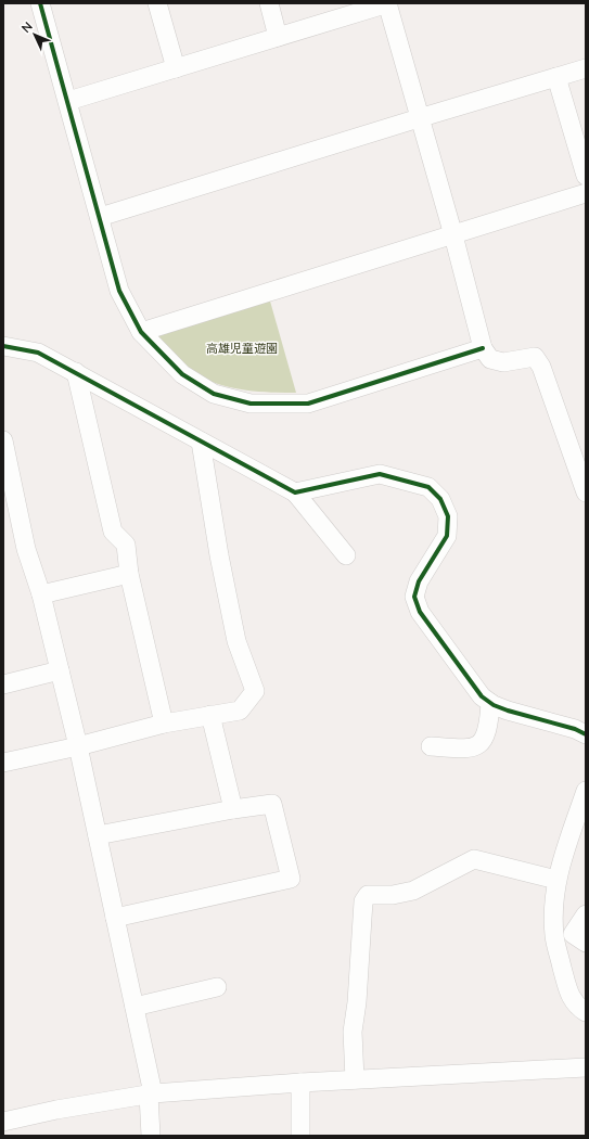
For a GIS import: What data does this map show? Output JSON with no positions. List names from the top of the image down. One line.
{"parks":["高雄児童遊園"],"north":"top left"}
